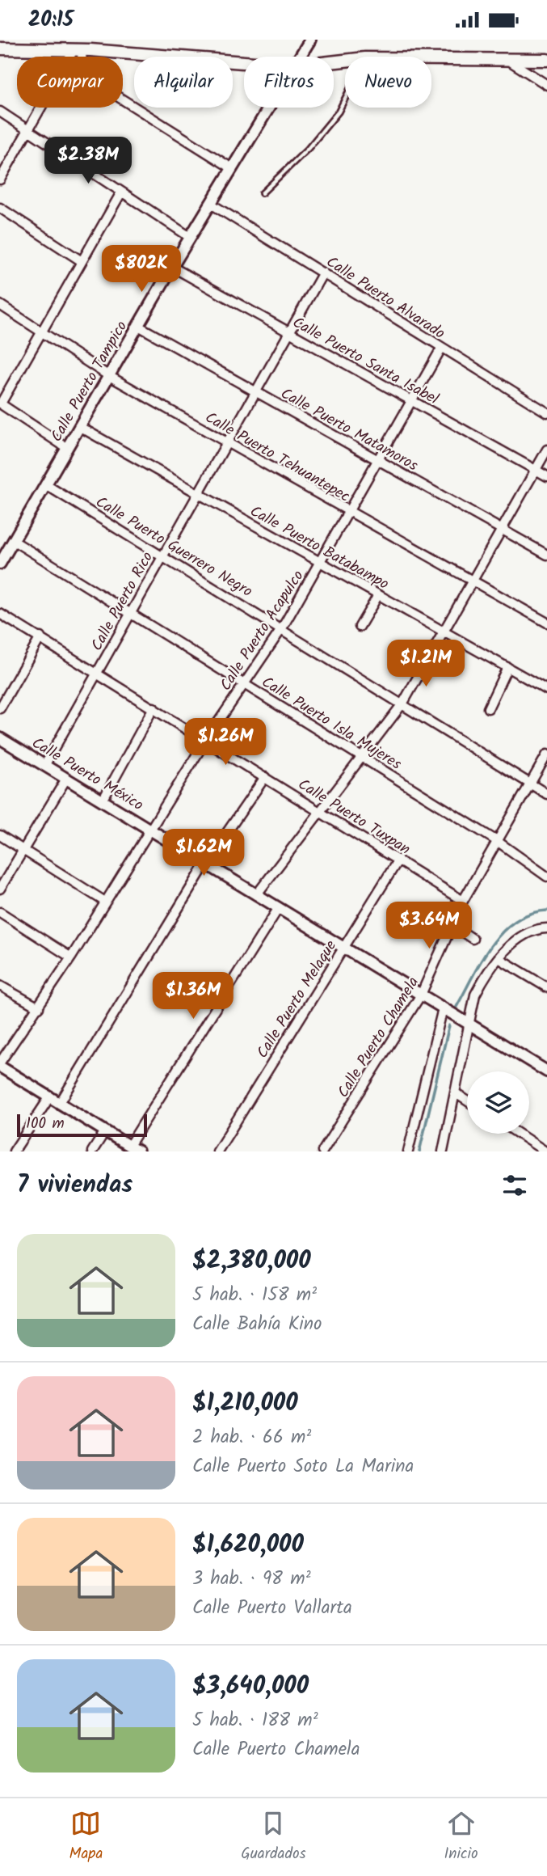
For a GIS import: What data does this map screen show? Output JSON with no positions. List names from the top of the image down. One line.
{"streets":{"street":["Calle Puerto Alvarado","Calle Puerto Santa Isabel","Calle Puerto Tampico","Calle Puerto Matamoros","Calle Puerto Tehuantepec","Calle Puerto Guerrero Negro","Calle Puerto Batabampo","Calle Puerto Rico","Calle Puerto Acapulco","Calle Puerto Isla Mujeres","Calle Puerto México","Calle Puerto Tuxpan","Calle Puerto Melaque","Calle Puerto Chamela"]},"crossings":[["Calle Puerto Alvarado","Calle Puerto Tampico"],["Calle Puerto Alvarado","Calle Puerto Rico"],["Calle Puerto Alvarado","Calle Puerto Acapulco"],["Calle Puerto Santa Isabel","Calle Puerto Tampico"],["Calle Puerto Santa Isabel","Calle Puerto Rico"],["Calle Puerto Santa Isabel","Calle Puerto Acapulco"],["Calle Puerto Tampico","Calle Puerto Matamoros"],["Calle Puerto Tampico","Calle Puerto Tehuantepec"],["Calle Puerto Tampico","Calle Puerto Guerrero Negro"],["Calle Puerto Tampico","Calle Puerto Batabampo"],["Calle Puerto Tampico","Calle Puerto Isla Mujeres"],["Calle Puerto Matamoros","Calle Puerto Rico"],["Calle Puerto Matamoros","Calle Puerto Acapulco"],["Calle Puerto Tehuantepec","Calle Puerto Rico"],["Calle Puerto Tehuantepec","Calle Puerto Acapulco"],["Calle Puerto Guerrero Negro","Calle Puerto Rico"],["Calle Puerto Guerrero Negro","Calle Puerto Acapulco"],["Calle Puerto Guerrero Negro","Calle Puerto Chamela"],["Calle Puerto Batabampo","Calle Puerto Rico"],["Calle Puerto Batabampo","Calle Puerto Acapulco"],["Calle Puerto Rico","Calle Puerto Isla Mujeres"],["Calle Puerto Rico","Calle Puerto México"],["Calle Puerto Rico","Calle Puerto Tuxpan"],["Calle Puerto Acapulco","Calle Puerto Isla Mujeres"],["Calle Puerto Acapulco","Calle Puerto México"],["Calle Puerto Acapulco","Calle Puerto Tuxpan"],["Calle Puerto Isla Mujeres","Calle Puerto Chamela"],["Calle Puerto México","Calle Puerto Melaque"],["Calle Puerto México","Calle Puerto Chamela"],["Calle Puerto Tuxpan","Calle Puerto Melaque"],["Calle Puerto Tuxpan","Calle Puerto Chamela"]],"scale_bar":"100 m","page":{"status":"20:15","chip":["Comprar","Alquilar","Filtros","Nuevo"],"price":["$2.38M","$802K","$1.21M","$1.26M","$1.62M","$3.64M","$1.36M"],"scale":"100 m","heading":"7 viviendas","list":[{"name":"$2,380,000","note":"5 hab. · 158 m² · Calle Bahía Kino"},{"name":"$1,210,000","note":"2 hab. · 66 m² · Calle Puerto Soto La Marina"},{"name":"$1,620,000","note":"3 hab. · 98 m² · Calle Puerto Vallarta"},{"name":"$3,640,000","note":"5 hab. · 188 m² · Calle Puerto Chamela"}],"tabs":["Mapa","Guardados","Inicio"]}}
